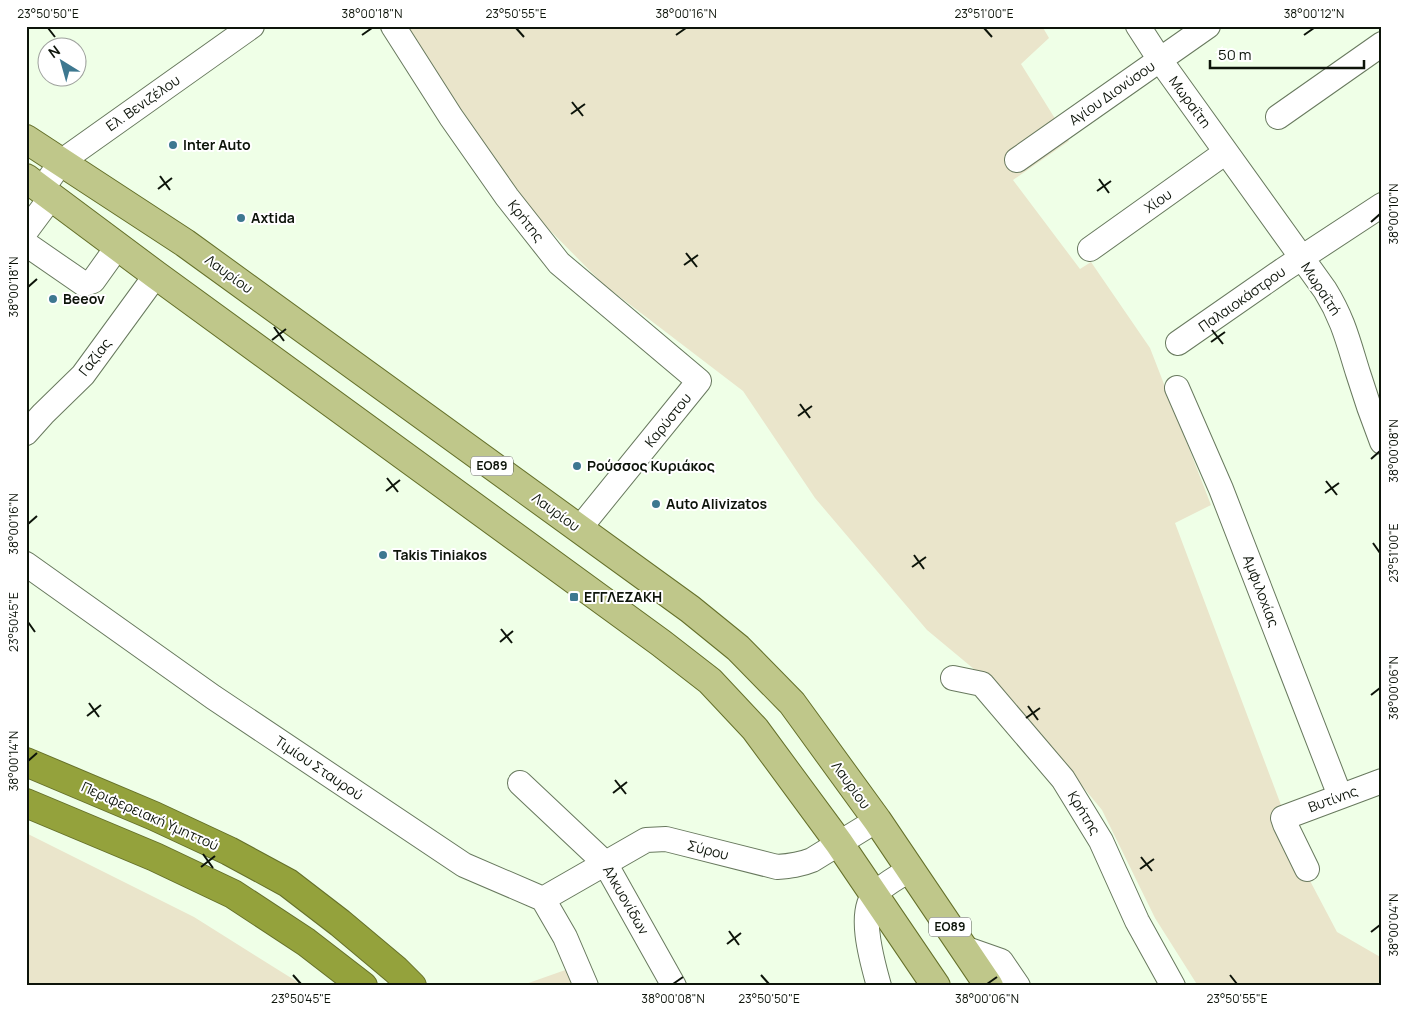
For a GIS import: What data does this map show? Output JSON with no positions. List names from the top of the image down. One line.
{"streets":{"highway":["Περιφερειακή Υμηττού"],"main road":["Λαυρίου","ΕΟ89"],"street":["Αγίου Διονύσου","Μωραΐτη","Ελ. Βενιζέλου","Χίου","Κρήτης","Μωραΐτή","Παλαιοκάστρου","Γαζίας","Καρύστου","Αμφιλοχίας","Τιμίου Σταυρού","Βυτίνης","Σύρου","Αλκυονίδων"]},"crossings":[["Αγίου Διονύσου","Μωραΐτη"],["Μωραΐτη","Χίου"],["Μωραΐτη","Μωραΐτή"],["Ελ. Βενιζέλου","Λαυρίου"],["Χίου","Μωραΐτή"],["Κρήτης","Καρύστου"],["Λαυρίου","Καρύστου"],["Λαυρίου","Σύρου"],["Μωραΐτή","Παλαιοκάστρου"],["Αμφιλοχίας","Βυτίνης"],["Τιμίου Σταυρού","Σύρου"],["Σύρου","Αλκυονίδων"]],"places":{"other":["Inter Auto","Axtida","Beeov","Ρούσσος Κυριάκος","Auto Alivizatos","Takis Tiniakos"],"transit":["ΕΓΓΛΕΖΑΚΗ"]},"scale_bar":"50 m","north":"top left","coordinates":["23°50'50\"E","38°00'18\"N","23°50'55\"E","38°00'16\"N","23°51'00\"E","38°00'12\"N","38°00'10\"N","38°00'08\"N","23°50'45\"E","38°00'06\"N","38°00'14\"N","38°00'04\"N"]}
